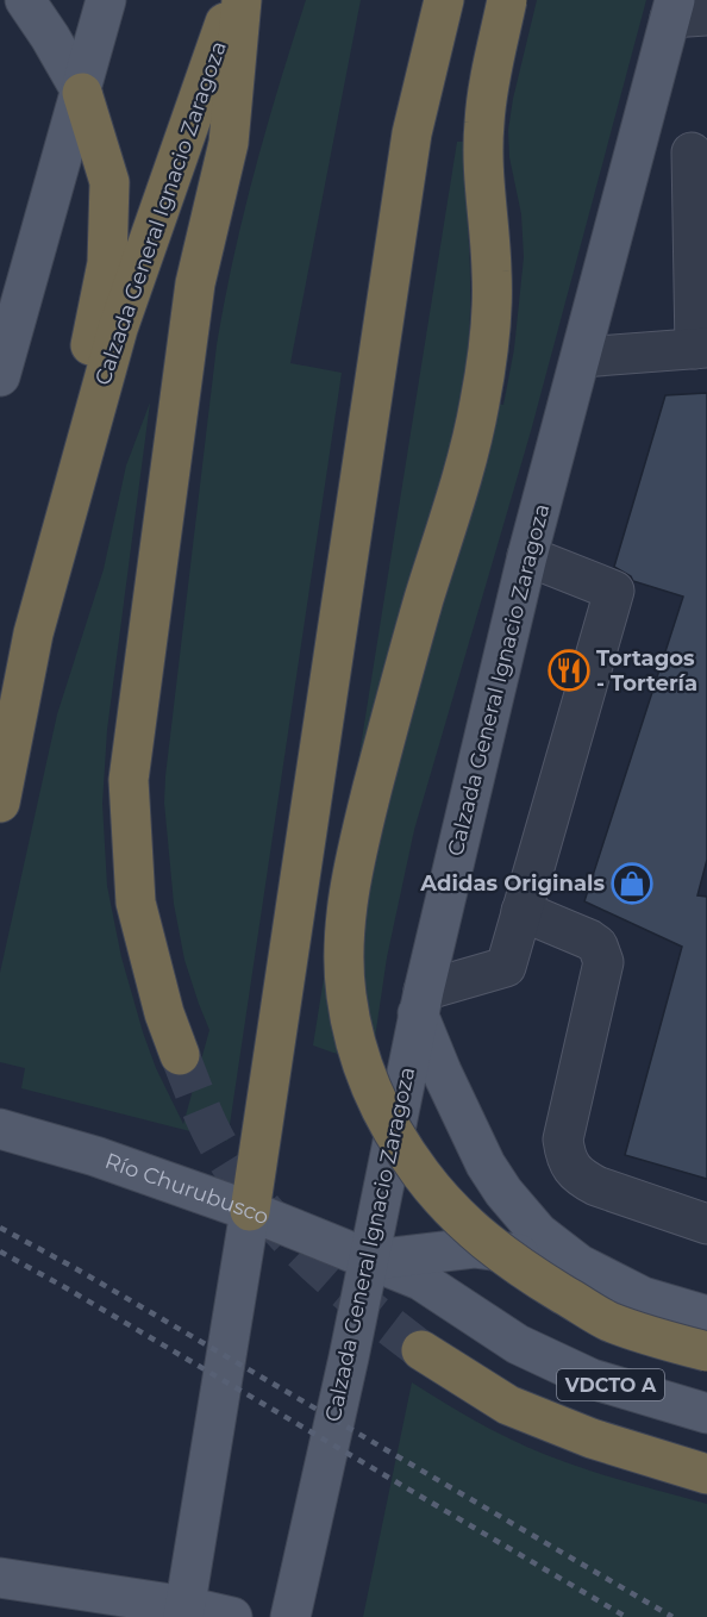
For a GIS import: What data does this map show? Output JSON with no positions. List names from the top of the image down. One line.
{"streets":{"highway":["Calzada General Ignacio Zaragoza"],"main road":["Río Churubusco","VDCTO A"]},"crossings":[["Calzada General Ignacio Zaragoza","Río Churubusco"],["Calzada General Ignacio Zaragoza","VDCTO A"],["Río Churubusco","VDCTO A"]],"places":{"restaurant":["Tortagos - Tortería"],"shop":["Adidas Originals"]}}
